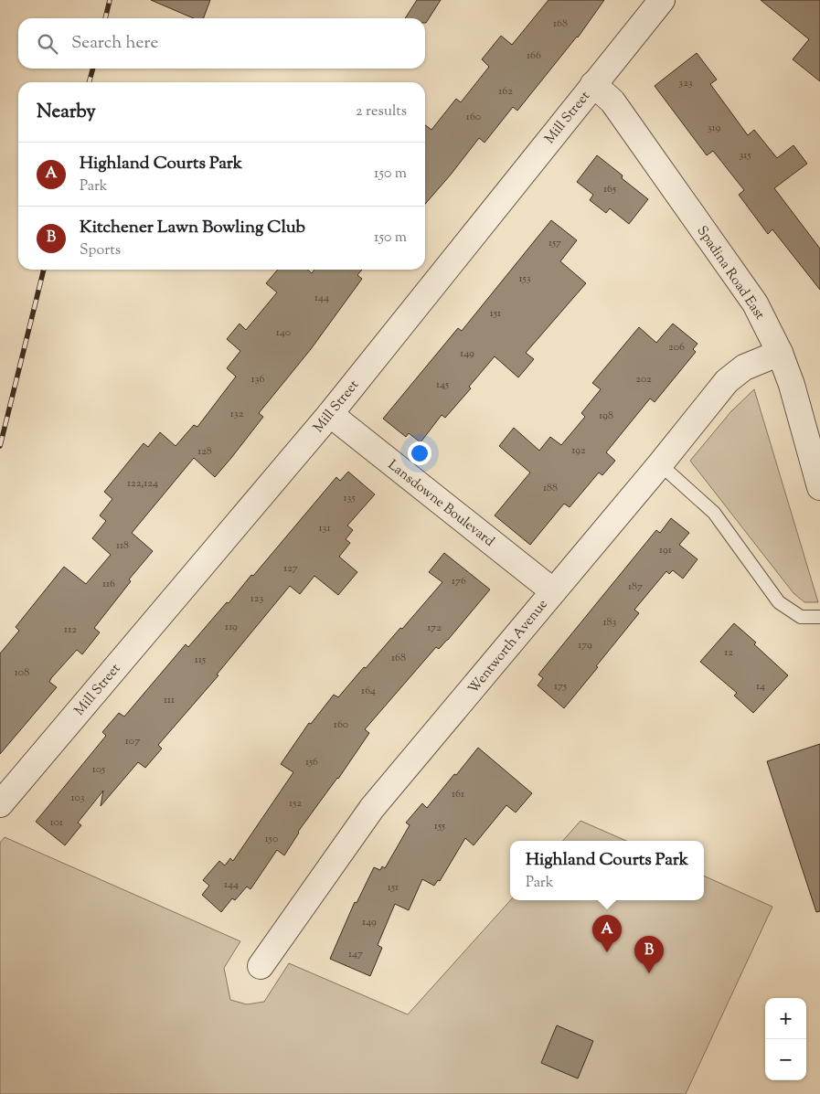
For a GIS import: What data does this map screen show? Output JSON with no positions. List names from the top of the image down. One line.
{"streets":{"street":["Mill Street","Spadina Road East","Lansdowne Boulevard","Wentworth Avenue"]},"crossings":[["Mill Street","Spadina Road East"],["Mill Street","Lansdowne Boulevard"],["Spadina Road East","Wentworth Avenue"],["Lansdowne Boulevard","Wentworth Avenue"]],"house_numbers":["168","166","323","162","160","319","315","165","157","153","144","151","140","206","149","136","202","145","132","198","192","128","122,124","188","135","131","118","191","127","176","116","187","123","183","119","172","112","179","12","168","115","108","175","14","164","111","160","107","156","105","161","103","152","101","155","150","144","151","149","147"],"page":{"search":"Search here","heading":["Nearby","2 results"],"list":[{"mark":"A","name":"Highland Courts Park","note":"Park","value":"150 m"},{"mark":"B","name":"Kitchener Lawn Bowling Club","note":"Sports","value":"150 m"}],"popup":["Highland Courts Park","Park"],"pins":["A","B"],"map_buttons":["+","−"]}}
